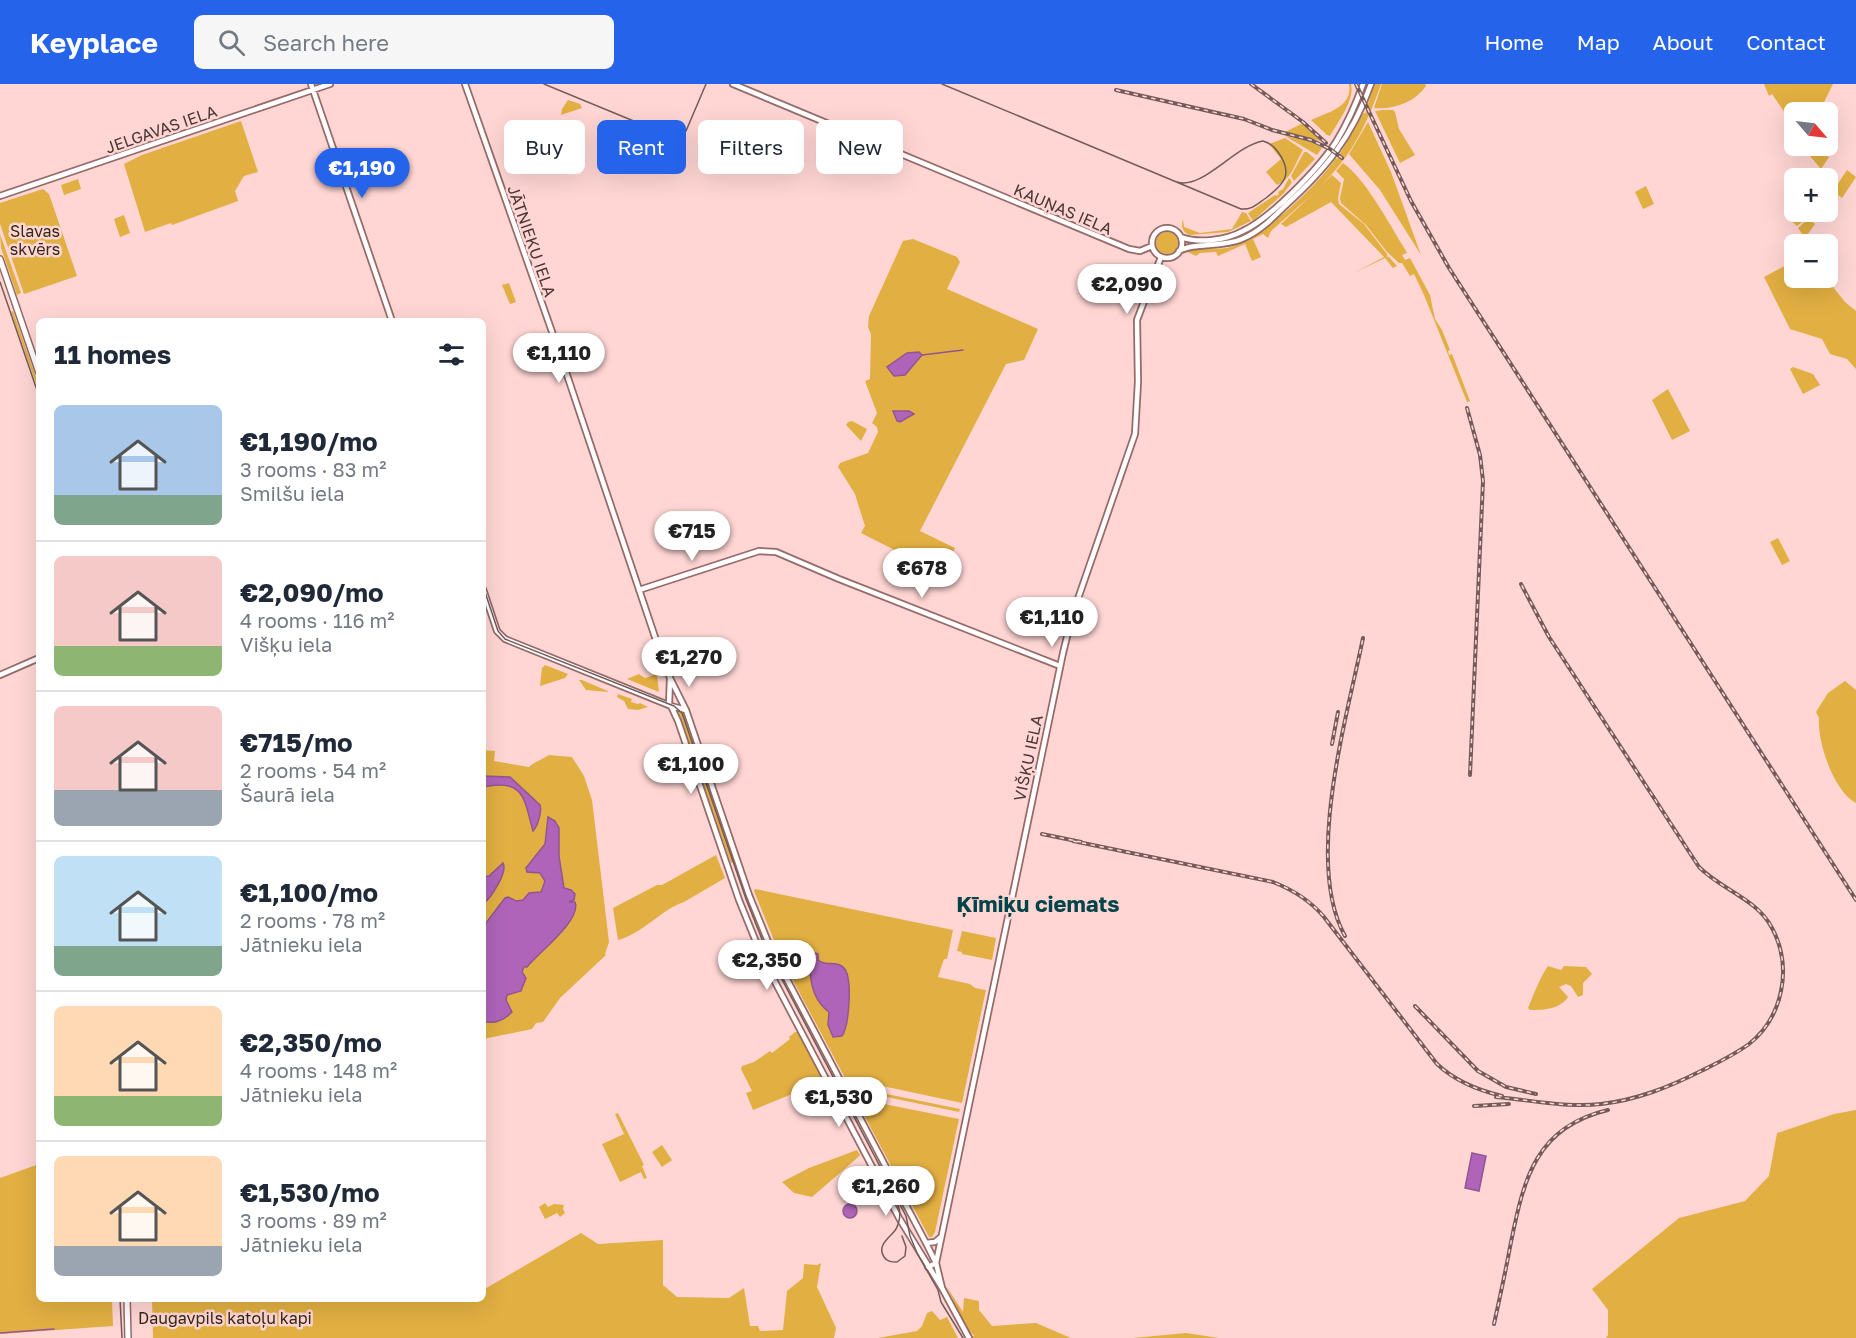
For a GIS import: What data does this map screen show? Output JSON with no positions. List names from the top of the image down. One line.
{"streets":{"street":["JELGAVAS IELA","KAUŅAS IELA","JĀTNIEKU IELA","VIŠĶU IELA"]},"crossings":[["KAUŅAS IELA","VIŠĶU IELA"],["JĀTNIEKU IELA","VIŠĶU IELA"]],"districts":["Ķīmiķu ciemats"],"parks":["Slavas skvērs","Daugavpils katoļu kapi"],"north":"bottom right","page":{"header":"Keyplace","search":"Search here","nav":["Home","Map","About","Contact"],"map_buttons":["+","−"],"chip":["Buy","Rent","Filters","New"],"price":["€1,190","€2,090","€1,110","€715","€678","€1,110","€1,270","€1,100","€2,350","€1,530","€1,260"],"heading":"11 homes","list":[{"name":"€1,190/mo","note":"3 rooms · 83 m² · Smilšu iela"},{"name":"€2,090/mo","note":"4 rooms · 116 m² · Višķu iela"},{"name":"€715/mo","note":"2 rooms · 54 m² · Šaurā iela"},{"name":"€1,100/mo","note":"2 rooms · 78 m² · Jātnieku iela"},{"name":"€2,350/mo","note":"4 rooms · 148 m² · Jātnieku iela"},{"name":"€1,530/mo","note":"3 rooms · 89 m² · Jātnieku iela"}]}}
